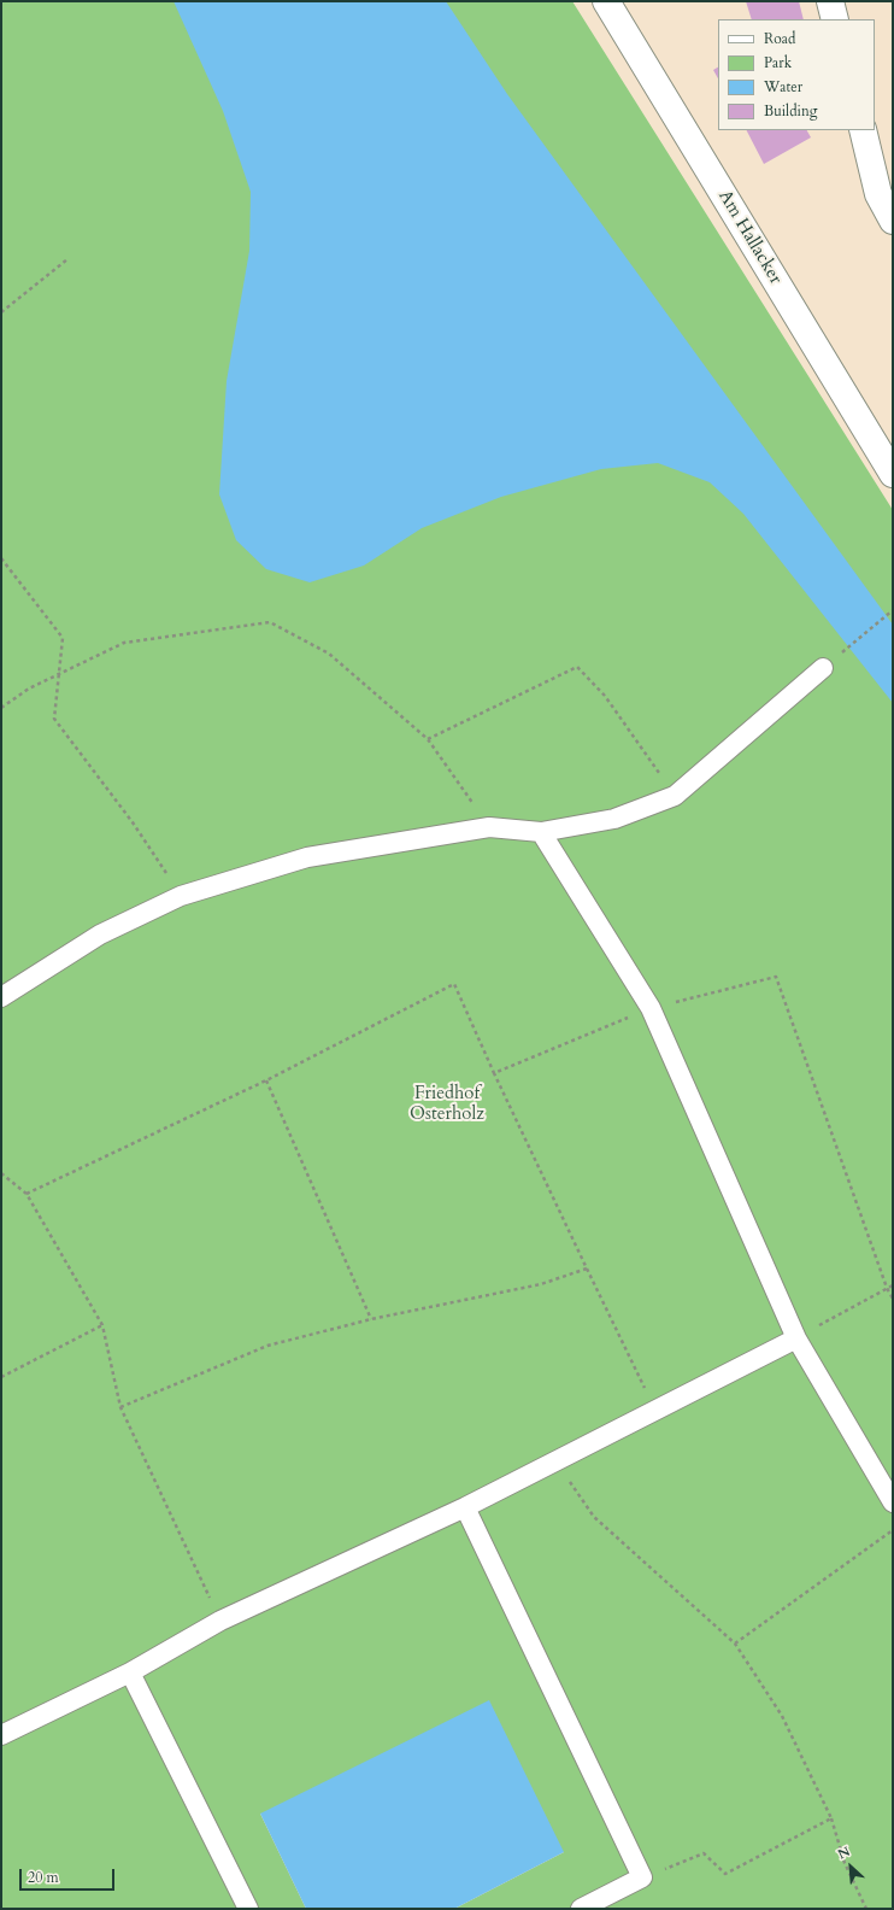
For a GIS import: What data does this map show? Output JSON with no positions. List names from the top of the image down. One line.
{"streets":{"street":["Am Hallacker"]},"parks":["Friedhof Osterholz"],"legend":["Road","Park","Water","Building"],"scale_bar":"20 m","north":"top left"}
